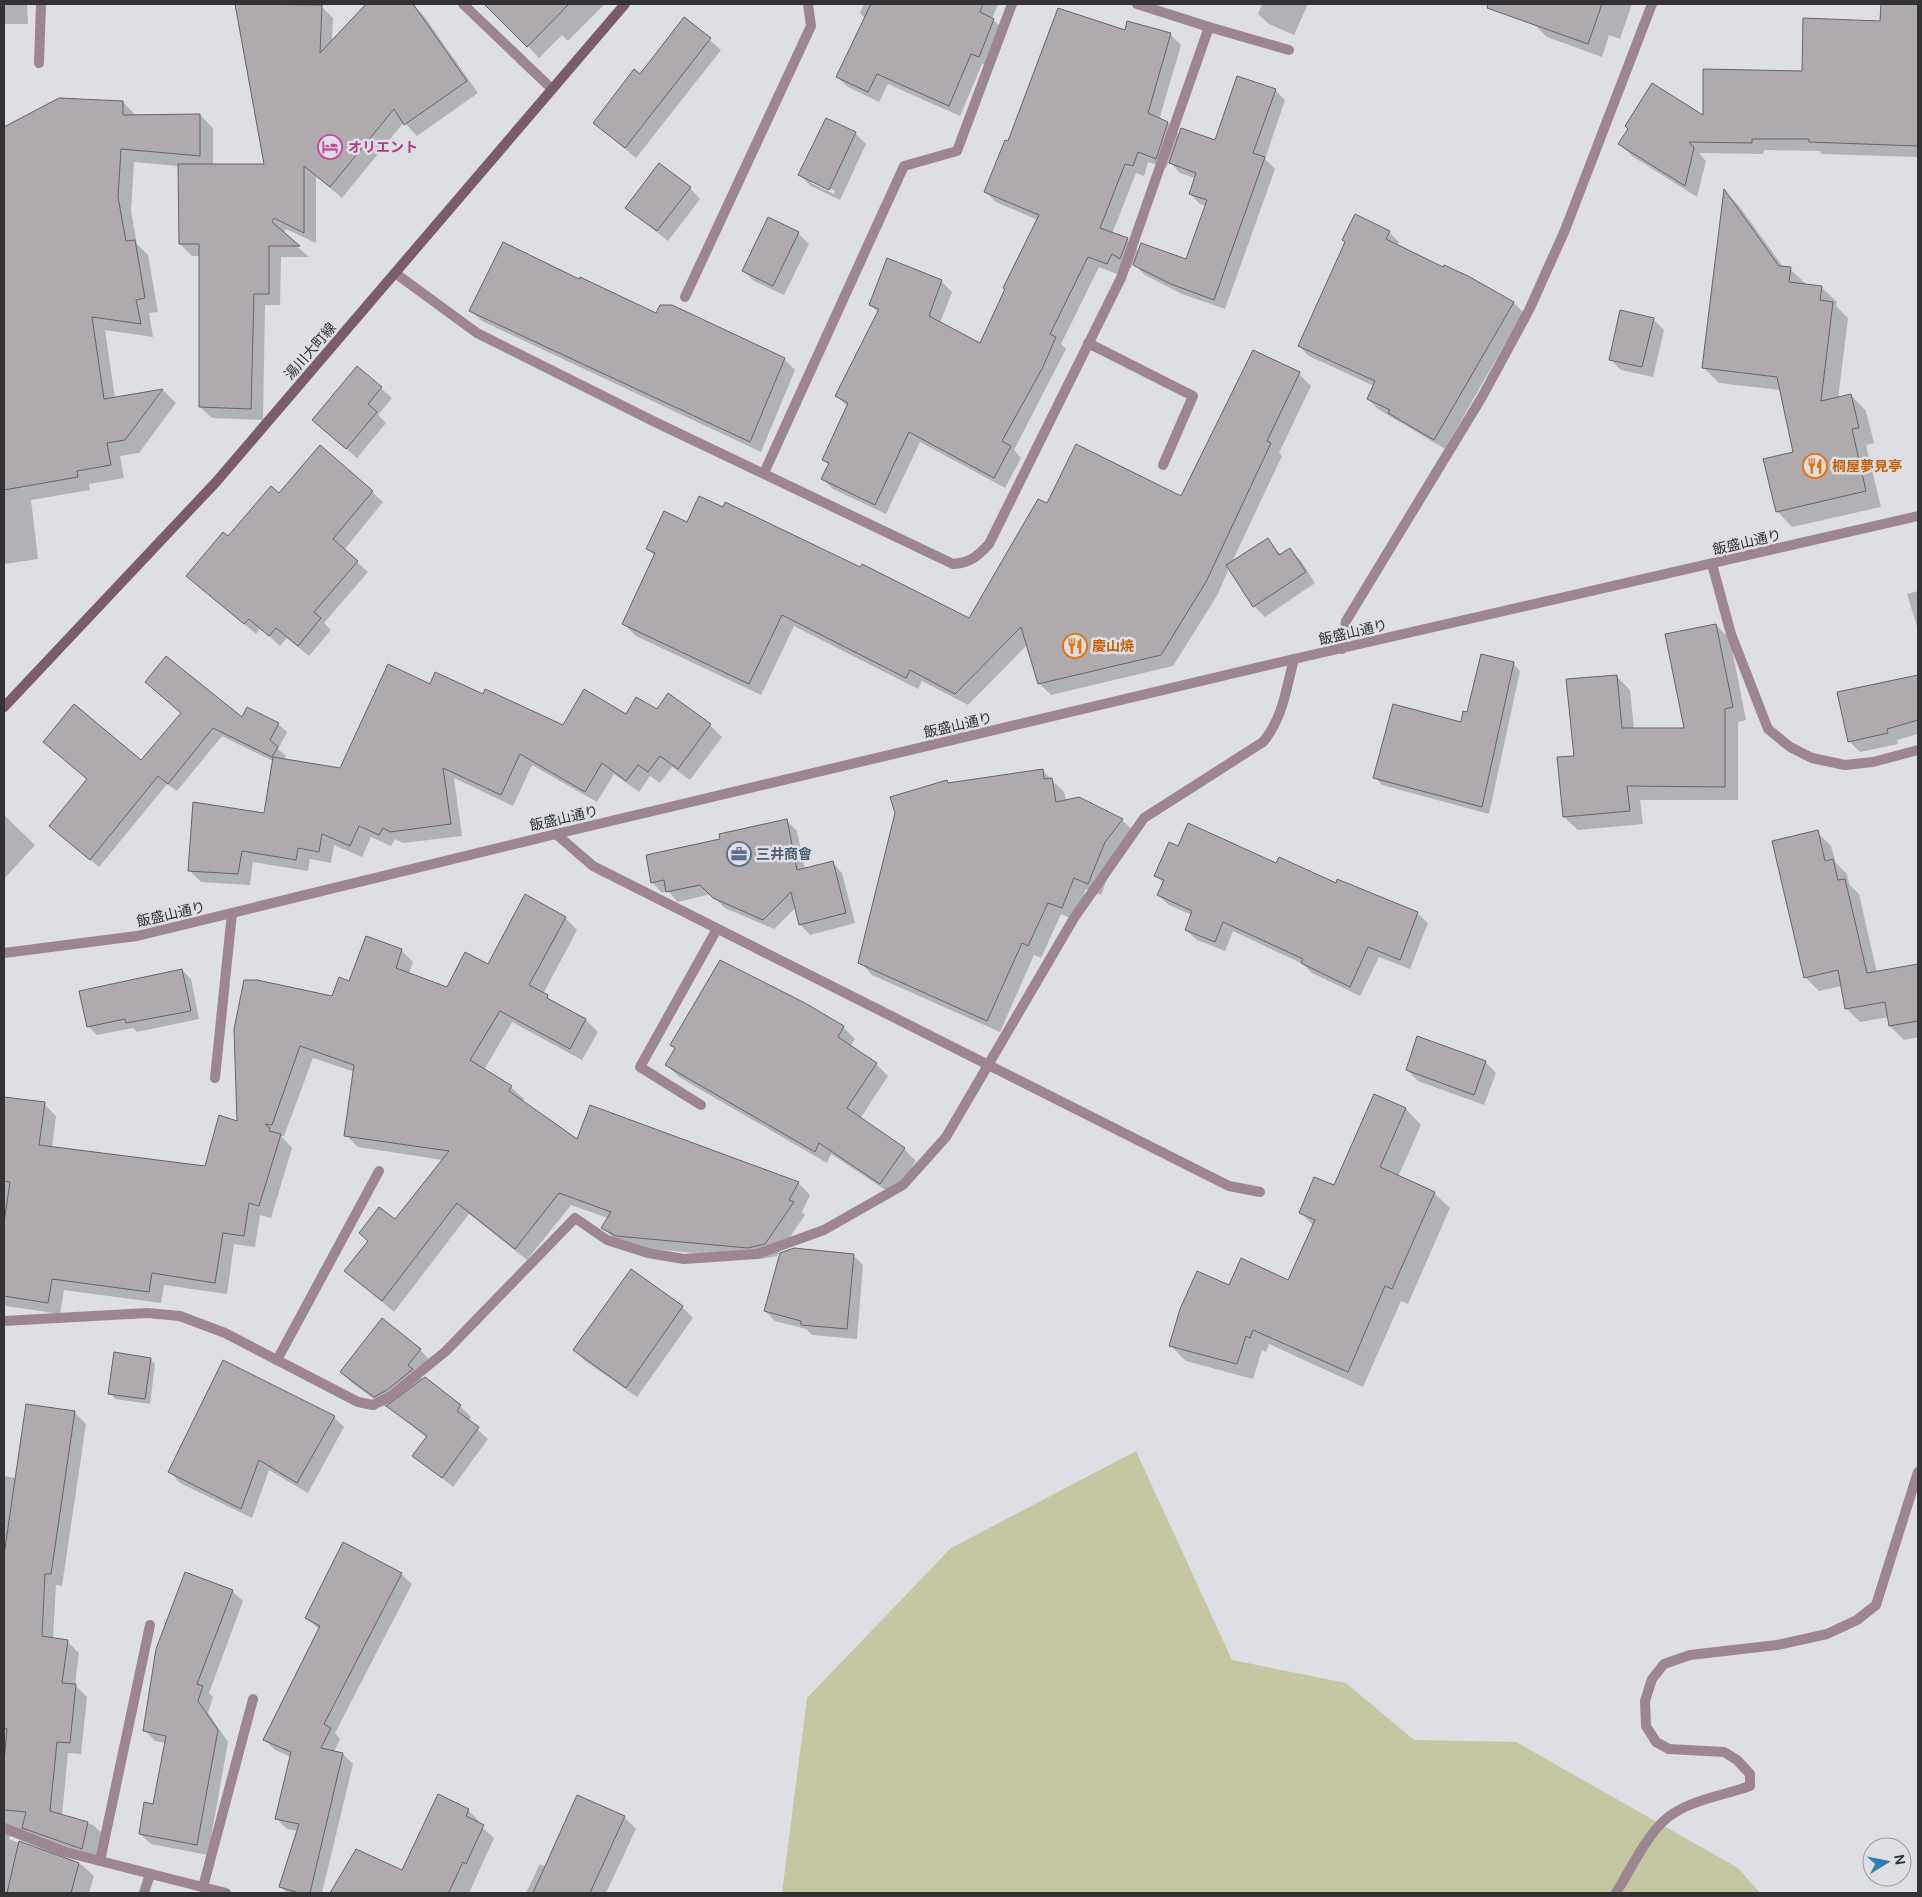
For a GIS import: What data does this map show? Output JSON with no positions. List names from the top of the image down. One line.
{"streets":{"main road":["湯川大町線"],"street":["飯盛山通り"]},"places":{"hotel":["オリエント"],"restaurant":["桐屋夢見亭","慶山焼"],"office":["三井商會"]},"north":"right"}
